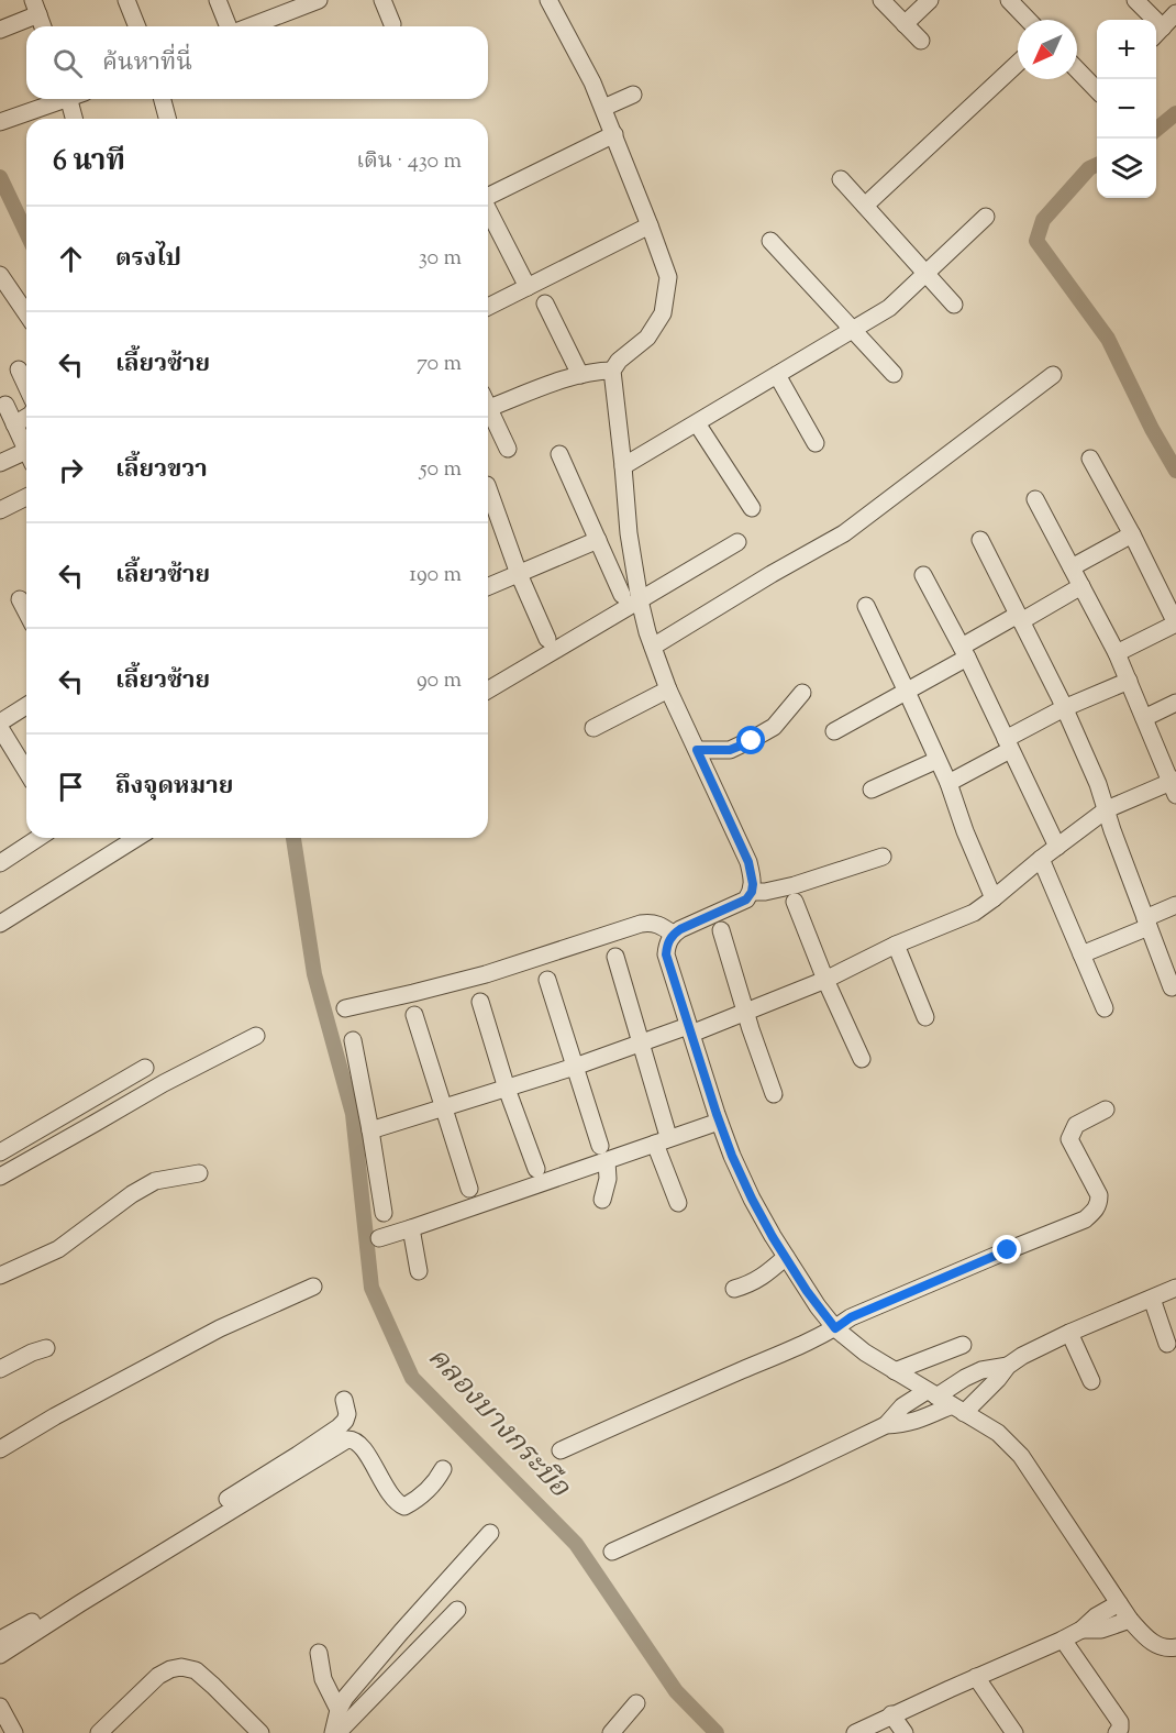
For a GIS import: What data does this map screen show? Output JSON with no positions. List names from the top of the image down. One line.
{"water":["คลองบางกระบือ"],"north":"bottom left","page":{"map_buttons":["+","−"],"search":"ค้นหาที่นี่","heading":["6 นาที","เดิน · 430 m"],"list":[["ตรงไป","30 m"],["เลี้ยวซ้าย","70 m"],["เลี้ยวขวา","50 m"],["เลี้ยวซ้าย","190 m"],["เลี้ยวซ้าย","90 m"],"ถึงจุดหมาย"]}}
